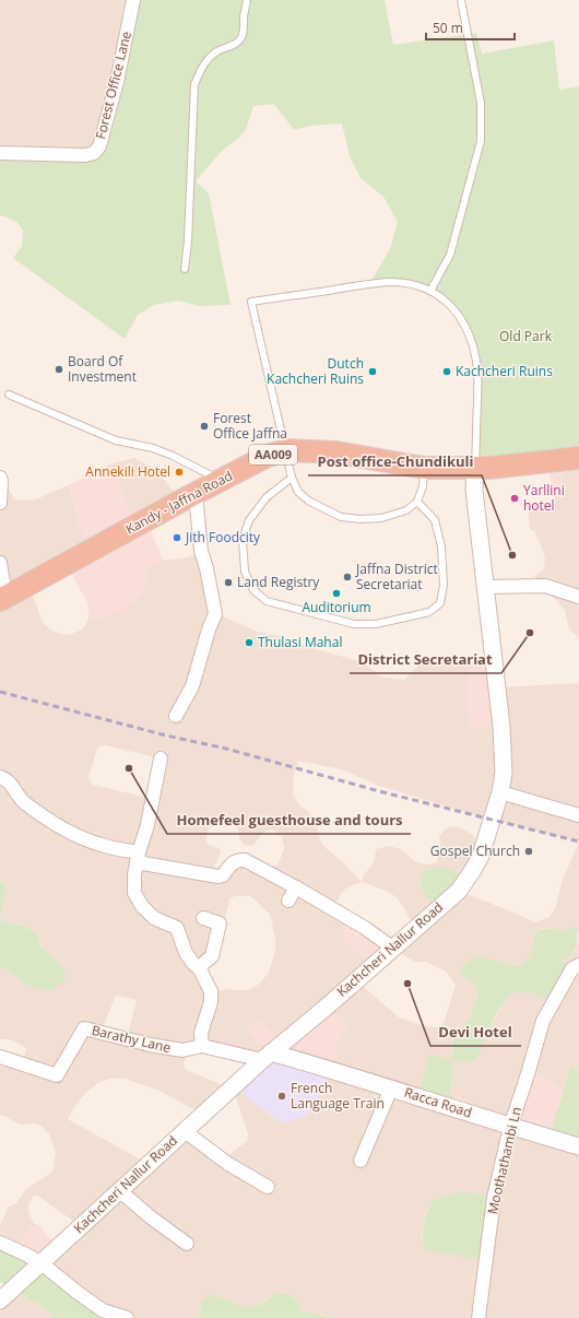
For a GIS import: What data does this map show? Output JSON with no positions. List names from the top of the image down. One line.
{"streets":{"highway":["AA009","Kandy - Jaffna Road"],"street":["Forest Office Lane","Kachcheri Nallur Road","Barathy Lane","Racca Road","Moothathambi Ln"]},"crossings":[["Kandy - Jaffna Road","Kachcheri Nallur Road"],["Kachcheri Nallur Road","Barathy Lane"],["Kachcheri Nallur Road","Racca Road"],["Barathy Lane","Racca Road"],["Racca Road","Moothathambi Ln"]],"parks":["Old Park"],"places":["Board Of Investment","Dutch Kachcheri Ruins","Kachcheri Ruins","Forest Office Jaffna","Annekili Hotel","Yarllini hotel","Jith Foodcity","Post office-Chundikuli","Jaffna District Secretariat","Land Registry","Auditorium","District Secretariat","Thulasi Mahal","Homefeel guesthouse and tours","Gospel Church","Devi Hotel","French Language Train"],"scale_bar":"50 m"}
